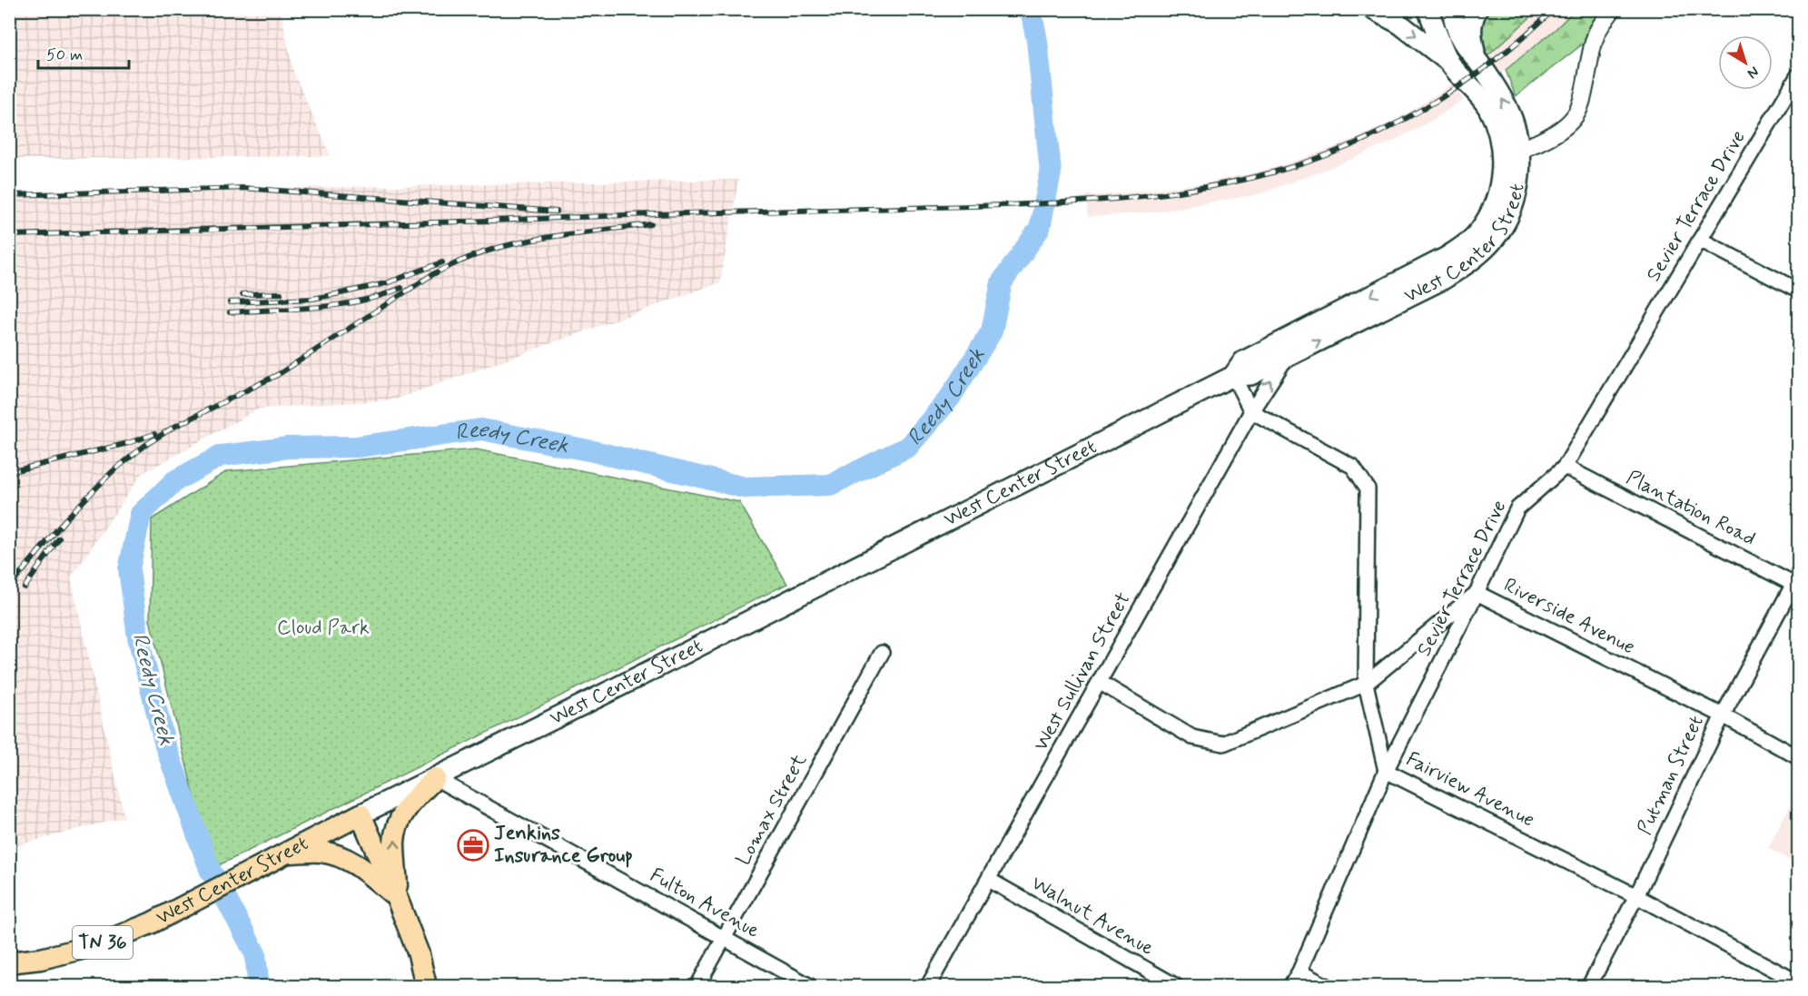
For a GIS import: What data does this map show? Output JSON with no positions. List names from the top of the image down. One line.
{"streets":{"main road":["West Center Street","TN 36"],"street":["Sevier Terrace Drive","Plantation Road","Riverside Avenue","West Sullivan Street","Putman Street","Fairview Avenue","Lomax Street","Fulton Avenue","Walnut Avenue"]},"crossings":[["Sevier Terrace Drive","Plantation Road"],["Sevier Terrace Drive","Riverside Avenue"],["Sevier Terrace Drive","Fairview Avenue"],["West Center Street","West Sullivan Street"],["West Center Street","Fulton Avenue"],["Plantation Road","Putman Street"],["Riverside Avenue","West Sullivan Street"],["Riverside Avenue","Putman Street"],["Riverside Avenue","Fairview Avenue"],["West Sullivan Street","Fairview Avenue"],["West Sullivan Street","Walnut Avenue"],["Putman Street","Fairview Avenue"],["Lomax Street","Fulton Avenue"]],"water":["Reedy Creek"],"parks":["Cloud Park"],"places":{"office":["Jenkins Insurance Group"]},"scale_bar":"50 m","north":"bottom right"}
